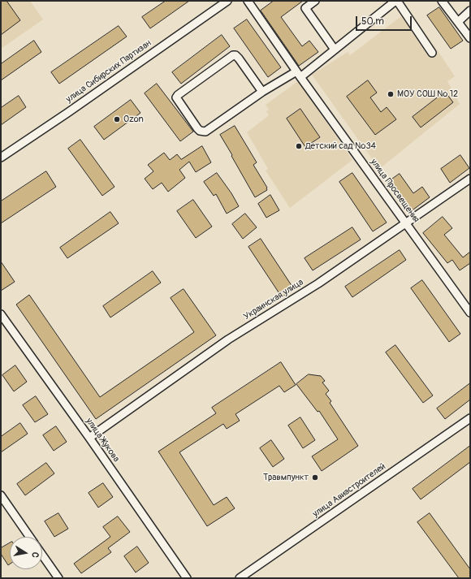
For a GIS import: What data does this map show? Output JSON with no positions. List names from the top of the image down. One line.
{"streets":{"street":["улица Сибирских Партизан","улица Просвещения","Украинская улица","улица Жукова","улица Авиастроителей"]},"crossings":[["улица Просвещения","Украинская улица"],["Украинская улица","улица Жукова"]],"places":["МОУ СОШ № 12","Ozon","Детский сад №34","Травмпункт"],"scale_bar":"50 m","north":"right"}
